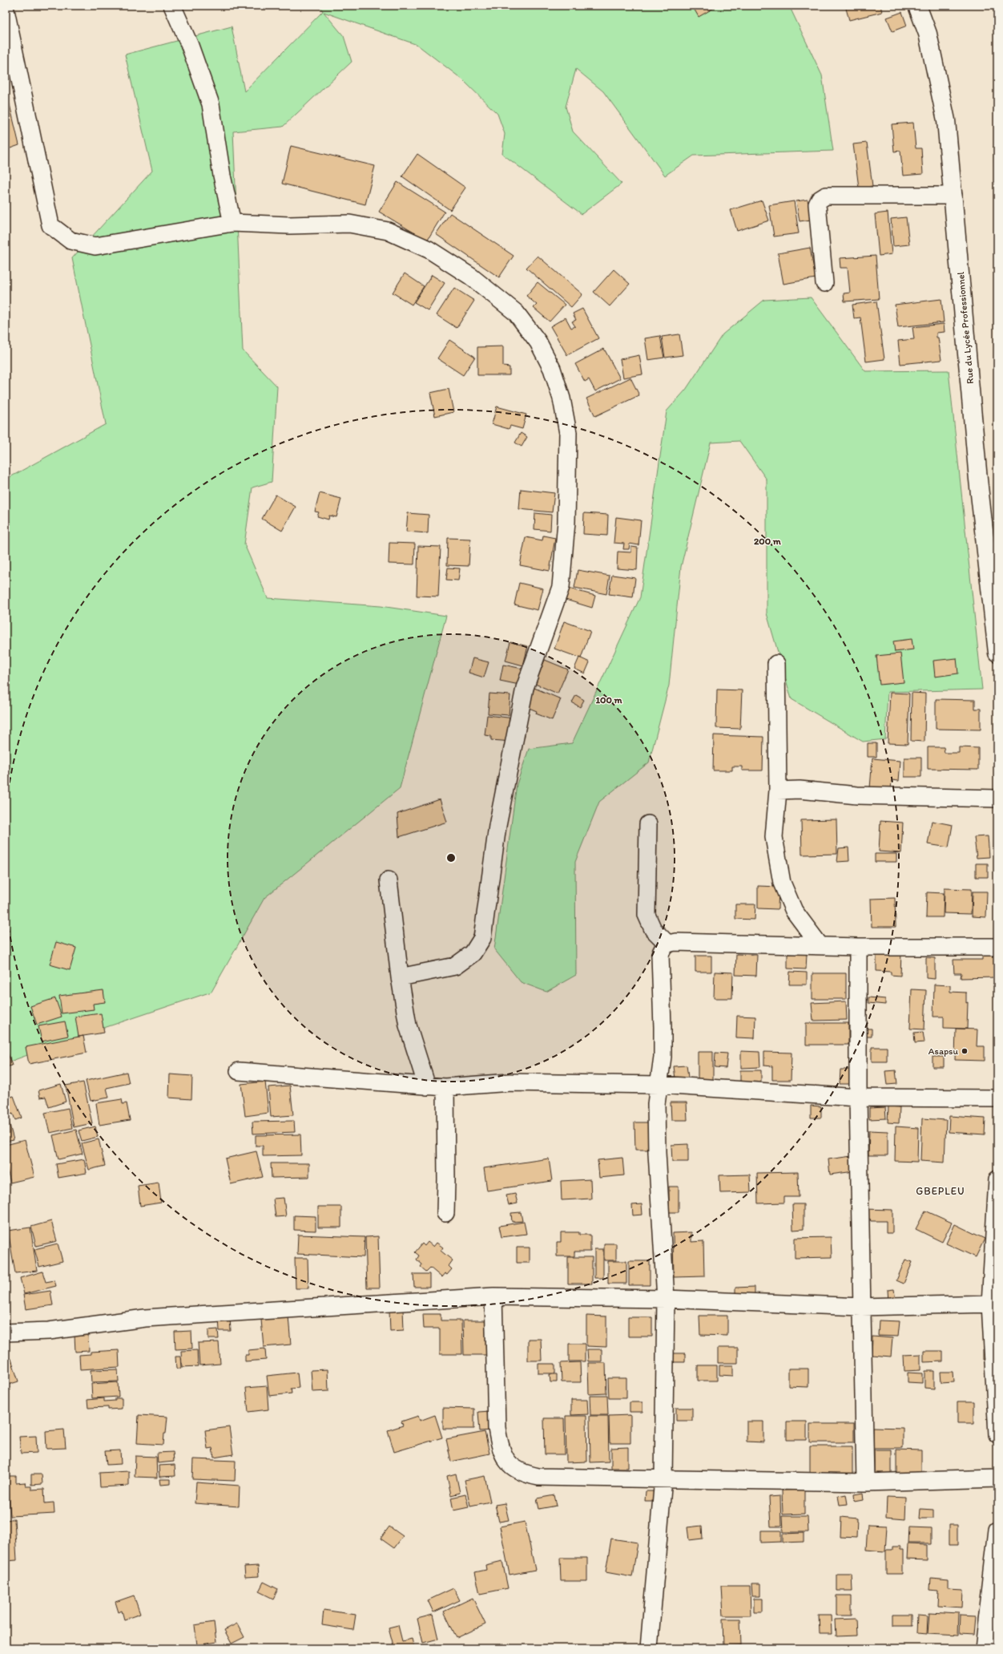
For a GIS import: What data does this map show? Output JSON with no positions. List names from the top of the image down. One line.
{"streets":{"main road":["Rue du Lycée Professionnel"]},"districts":["GBEPLEU"],"places":["Asapsu"],"rings":["200 m","100 m"]}
